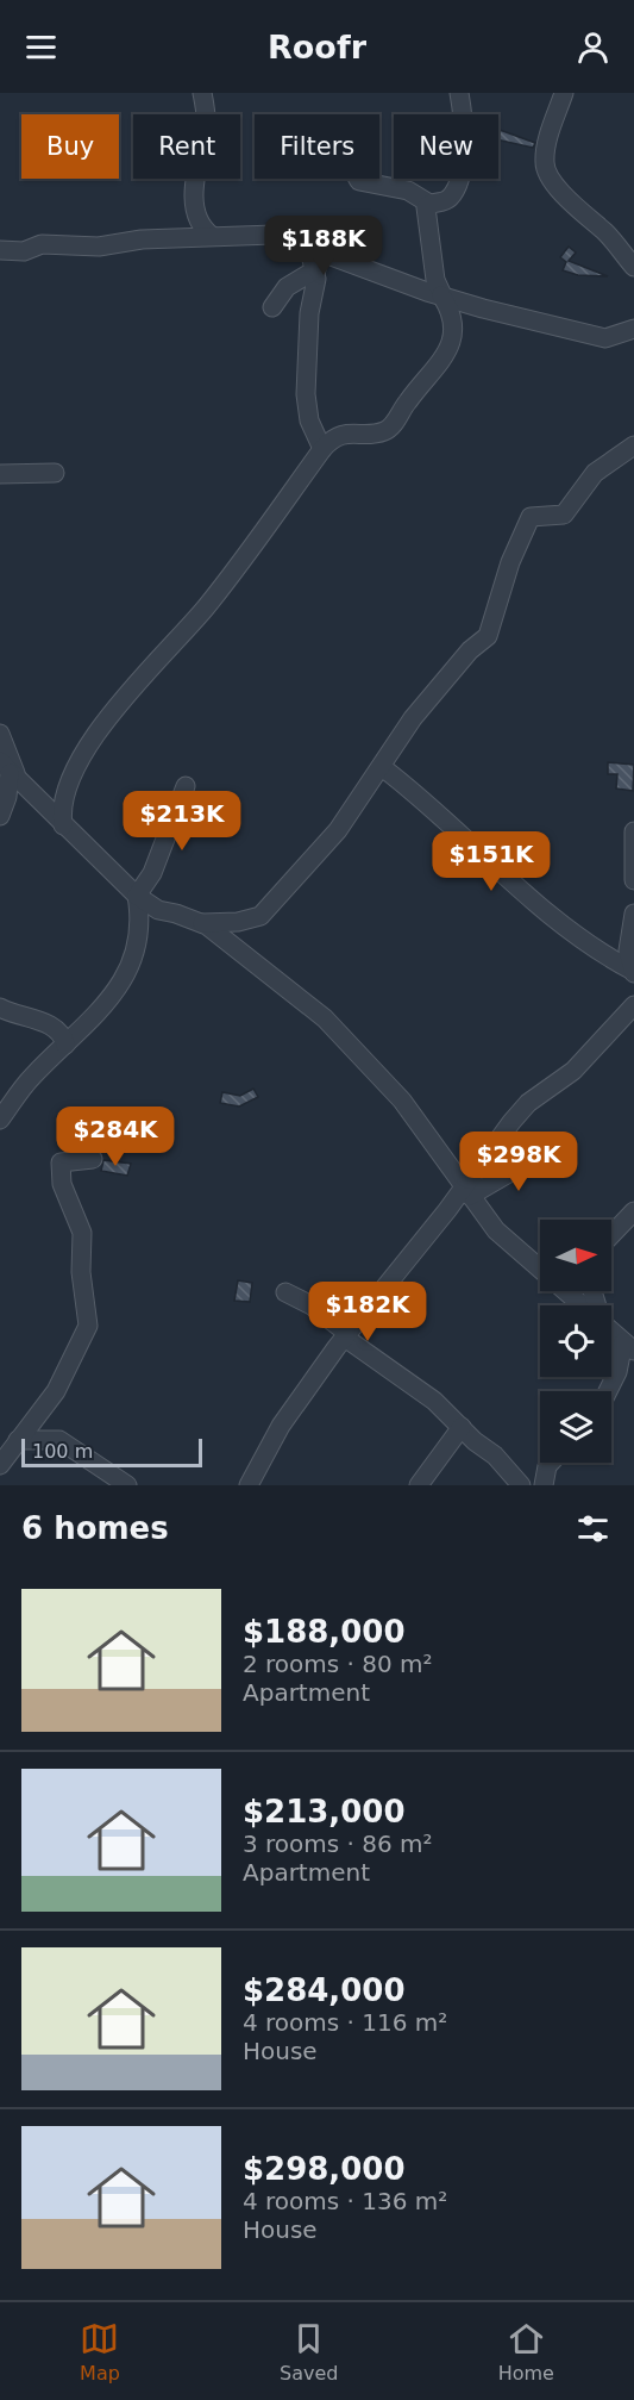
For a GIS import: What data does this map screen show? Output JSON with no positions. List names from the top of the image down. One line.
{"scale_bar":"100 m","north":"right","page":{"header":"Roofr","chip":["Buy","Rent","Filters","New"],"price":["$188K","$213K","$151K","$284K","$298K","$182K"],"scale":"100 m","heading":"6 homes","list":[{"name":"$188,000","note":"2 rooms · 80 m² · Apartment"},{"name":"$213,000","note":"3 rooms · 86 m² · Apartment"},{"name":"$284,000","note":"4 rooms · 116 m² · House"},{"name":"$298,000","note":"4 rooms · 136 m² · House"}],"tabs":["Map","Saved","Home"]}}
